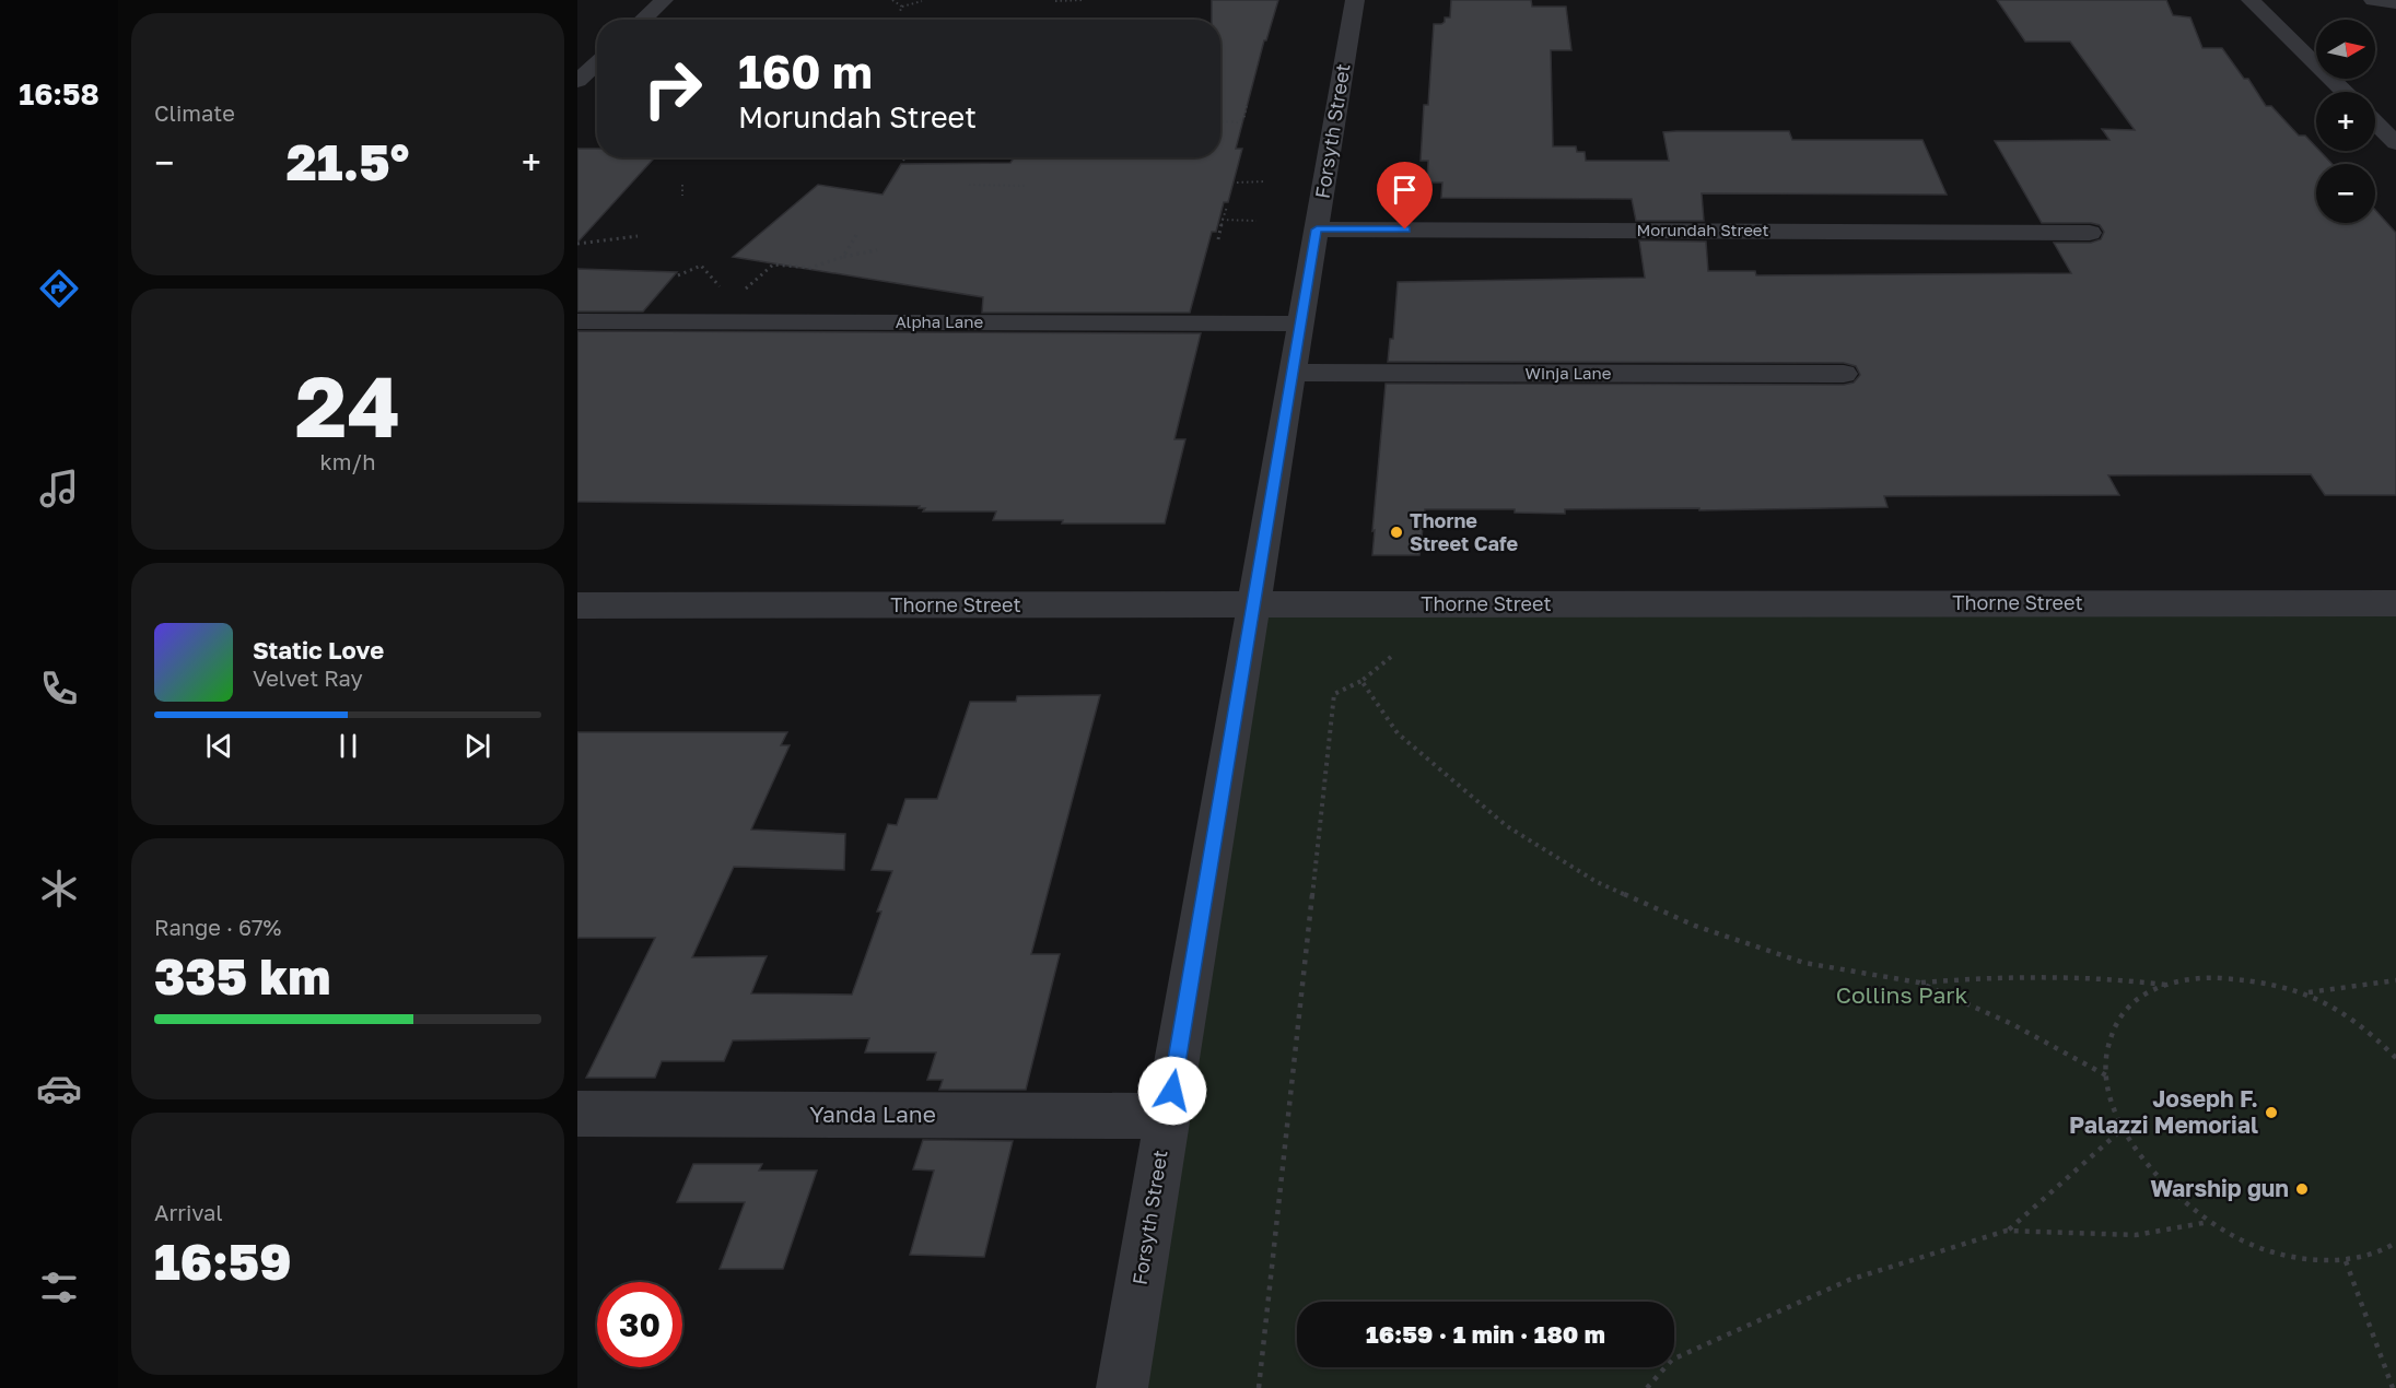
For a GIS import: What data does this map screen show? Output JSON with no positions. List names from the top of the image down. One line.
{"streets":{"street":["Forsyth Street","Morundah Street","Alpha Lane","Winja Lane","Thorne Street","Yanda Lane"]},"crossings":[["Forsyth Street","Morundah Street"],["Forsyth Street","Alpha Lane"],["Forsyth Street","Winja Lane"],["Forsyth Street","Thorne Street"],["Forsyth Street","Yanda Lane"]],"parks":["Collins Park"],"places":["Thorne Street Cafe","Joseph F. Palazzi Memorial","Warship gun"],"north":"right","page":{"tabs":"16:58","tile":["Climate",["24","km/h"],["Range · 67%","335 km"],["Arrival","16:59"]],"map_buttons":["+","−"],"turn":["160 m","Morundah Street"],"heat":["−","21.5°","+"],"song":["Static Love","Velvet Ray"],"limit":"30","trip":"16:59 · 1 min · 180 m"}}
